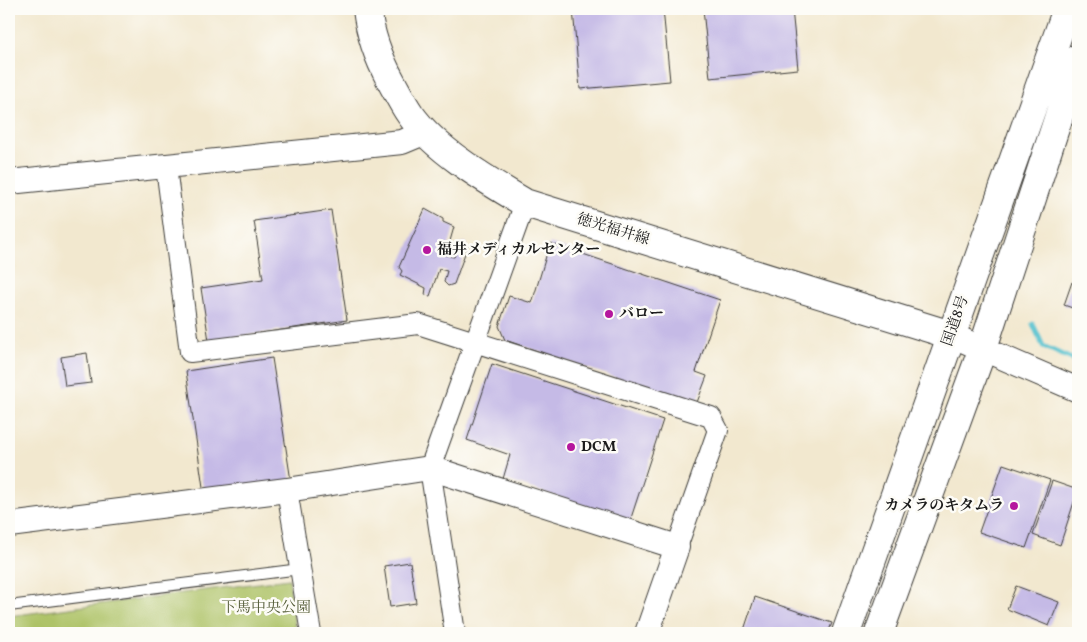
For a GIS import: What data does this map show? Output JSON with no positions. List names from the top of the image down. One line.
{"streets":{"main road":["徳光福井線","国道8号"]},"crossings":[["徳光福井線","国道8号"]],"parks":["下馬中央公園"],"places":["福井メディカルセンター","バロー","DCM","カメラのキタムラ"]}
